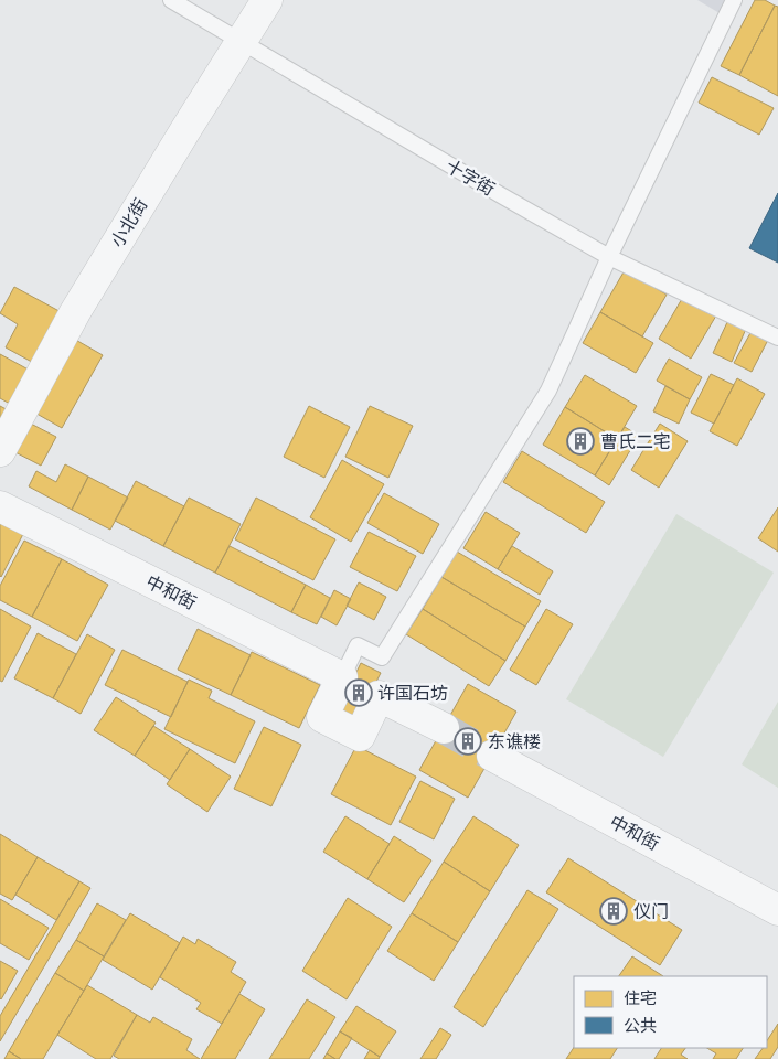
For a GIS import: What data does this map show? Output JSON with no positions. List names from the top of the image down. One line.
{"streets":{"street":["小北街","中和街"],"lane":["十字街"]},"crossings":[["十字街","小北街"]],"places":{"building":["曹氏二宅","许国石坊","东谯楼","仪门"]},"legend":["住宅","公共"]}
